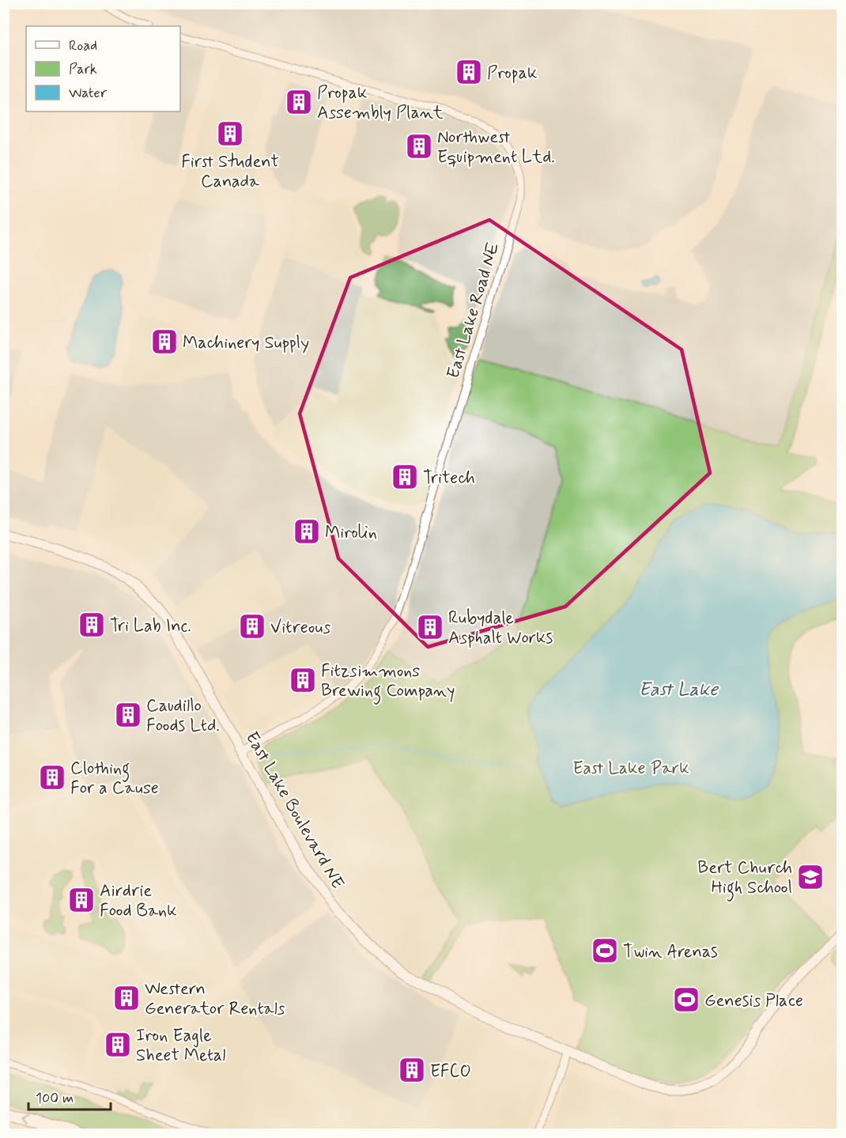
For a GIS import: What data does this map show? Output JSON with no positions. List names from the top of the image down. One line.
{"streets":{"main road":["East Lake Boulevard NE"],"street":["East Lake Road NE"]},"crossings":[["East Lake Road NE","East Lake Boulevard NE"]],"water":["East Lake"],"parks":["East Lake Park"],"places":{"building":["Propak","Propak Assembly Plant","First Student Canada","Northwest Equipment Ltd.","Machinery Supply","Tritech","Mirolin","Tri Lab Inc.","Vitreous","Rubydale Asphalt Works","Fitzsimmons Brewing Company","Caudillo Foods Ltd.","Clothing For a Cause","Airdrie Food Bank","Western Generator Rentals","Iron Eagle Sheet Metal","EFCO"],"school or university":["Bert Church High School"],"sports":["Twin Arenas","Genesis Place"]},"legend":["Road","Park","Water"],"scale_bar":"100 m"}
